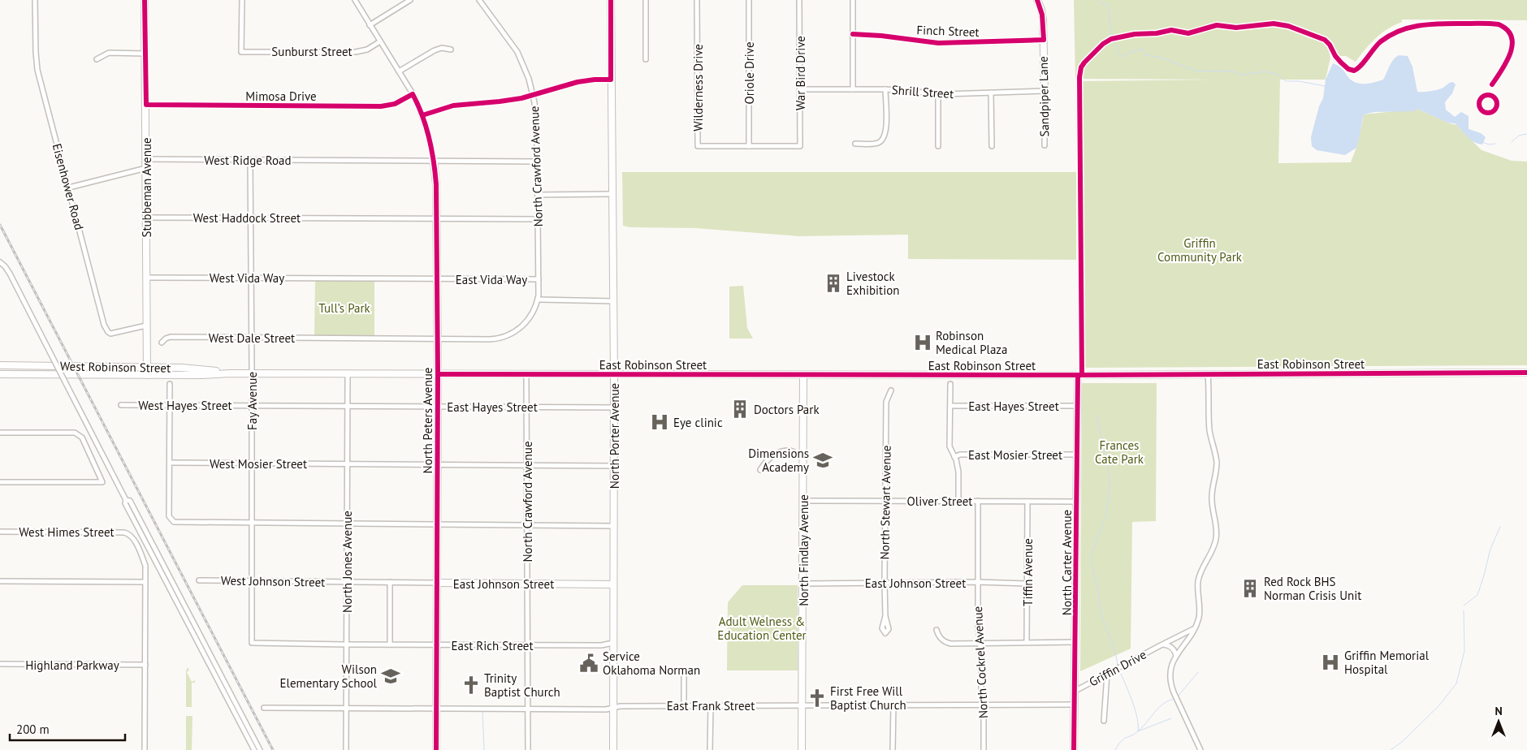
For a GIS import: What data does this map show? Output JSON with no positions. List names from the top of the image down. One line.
{"streets":{"main road":["Sandpiper Lane","Stubbeman Avenue","East Robinson Street","West Robinson Street","North Peters Avenue","North Porter Avenue","North Findlay Avenue","North Carter Avenue","East Johnson Street"],"street":["Finch Street","Sunburst Street","Oriole Drive","War Bird Drive","Wilderness Drive","Shrill Street","Mimosa Drive","West Ridge Road","North Crawford Avenue","Eisenhower Road","West Haddock Street","West Vida Way","East Vida Way","West Dale Street","Fay Avenue","West Hayes Street","East Hayes Street","East Mosier Street","West Mosier Street","Oliver Street","North Stewart Avenue","West Himes Street","North Jones Avenue","Tiffin Avenue","West Johnson Street","East Rich Street","North Cockrel Avenue","Highland Parkway","Griffin Drive","East Frank Street"]},"crossings":[["Finch Street","Sandpiper Lane"],["Sunburst Street","North Peters Avenue"],["Oriole Drive","Wilderness Drive"],["War Bird Drive","Wilderness Drive"],["War Bird Drive","Shrill Street"],["Shrill Street","Sandpiper Lane"],["Mimosa Drive","Stubbeman Avenue"],["Mimosa Drive","North Peters Avenue"],["West Ridge Road","North Crawford Avenue"],["West Ridge Road","Stubbeman Avenue"],["West Ridge Road","Fay Avenue"],["West Ridge Road","North Peters Avenue"],["North Crawford Avenue","West Haddock Street"],["North Crawford Avenue","East Vida Way"],["North Crawford Avenue","West Dale Street"],["North Crawford Avenue","East Robinson Street"],["North Crawford Avenue","East Hayes Street"],["North Crawford Avenue","East Johnson Street"],["North Crawford Avenue","East Rich Street"],["North Crawford Avenue","East Frank Street"],["Eisenhower Road","Stubbeman Avenue"],["Stubbeman Avenue","West Haddock Street"],["Stubbeman Avenue","West Vida Way"],["Stubbeman Avenue","West Robinson Street"],["West Haddock Street","Fay Avenue"],["West Haddock Street","North Peters Avenue"],["West Vida Way","East Vida Way"],["West Vida Way","Fay Avenue"],["East Vida Way","North Peters Avenue"],["West Dale Street","Fay Avenue"],["West Dale Street","North Peters Avenue"],["East Robinson Street","West Robinson Street"],["East Robinson Street","North Peters Avenue"],["East Robinson Street","North Porter Avenue"],["East Robinson Street","North Findlay Avenue"],["East Robinson Street","North Jones Avenue"],["East Robinson Street","North Carter Avenue"],["West Robinson Street","Fay Avenue"],["West Robinson Street","North Jones Avenue"],["Fay Avenue","West Hayes Street"],["Fay Avenue","West Mosier Street"],["Fay Avenue","West Johnson Street"],["Fay Avenue","East Rich Street"],["West Hayes Street","East Hayes Street"],["West Hayes Street","North Jones Avenue"],["East Hayes Street","North Peters Avenue"],["East Hayes Street","North Porter Avenue"],["East Hayes Street","North Jones Avenue"],["East Hayes Street","North Carter Avenue"],["North Peters Avenue","East Johnson Street"],["North Peters Avenue","East Rich Street"],["North Peters Avenue","East Frank Street"],["North Porter Avenue","East Johnson Street"],["North Porter Avenue","East Rich Street"],["North Porter Avenue","East Frank Street"],["East Mosier Street","North Carter Avenue"],["West Mosier Street","North Jones Avenue"],["Oliver Street","North Stewart Avenue"],["Oliver Street","North Findlay Avenue"],["Oliver Street","North Carter Avenue"],["Oliver Street","Tiffin Avenue"],["Oliver Street","North Cockrel Avenue"],["North Stewart Avenue","East Johnson Street"],["West Himes Street","Highland Parkway"],["North Findlay Avenue","East Johnson Street"],["North Findlay Avenue","East Frank Street"],["North Jones Avenue","West Johnson Street"],["North Jones Avenue","East Johnson Street"],["North Jones Avenue","East Rich Street"],["North Jones Avenue","East Frank Street"],["North Carter Avenue","Griffin Drive"],["North Carter Avenue","East Frank Street"],["Tiffin Avenue","East Johnson Street"],["West Johnson Street","East Johnson Street"],["East Johnson Street","North Cockrel Avenue"],["North Cockrel Avenue","East Frank Street"]],"parks":["Griffin Community Park","Tull’s Park","Frances Cate Park","Adult Welness & Education Center"],"places":{"building":["Livestock Exhibition","Doctors Park","Red Rock BHS Norman Crisis Unit"],"hospital":["Robinson Medical Plaza","Eye clinic","Griffin Memorial Hospital"],"school or university":["Dimensions Academy","Wilson Elementary School"],"public building":["Service Oklahoma Norman"],"church":["Trinity Baptist Church","First Free Will Baptist Church"]},"scale_bar":"200 m","north":"top"}
